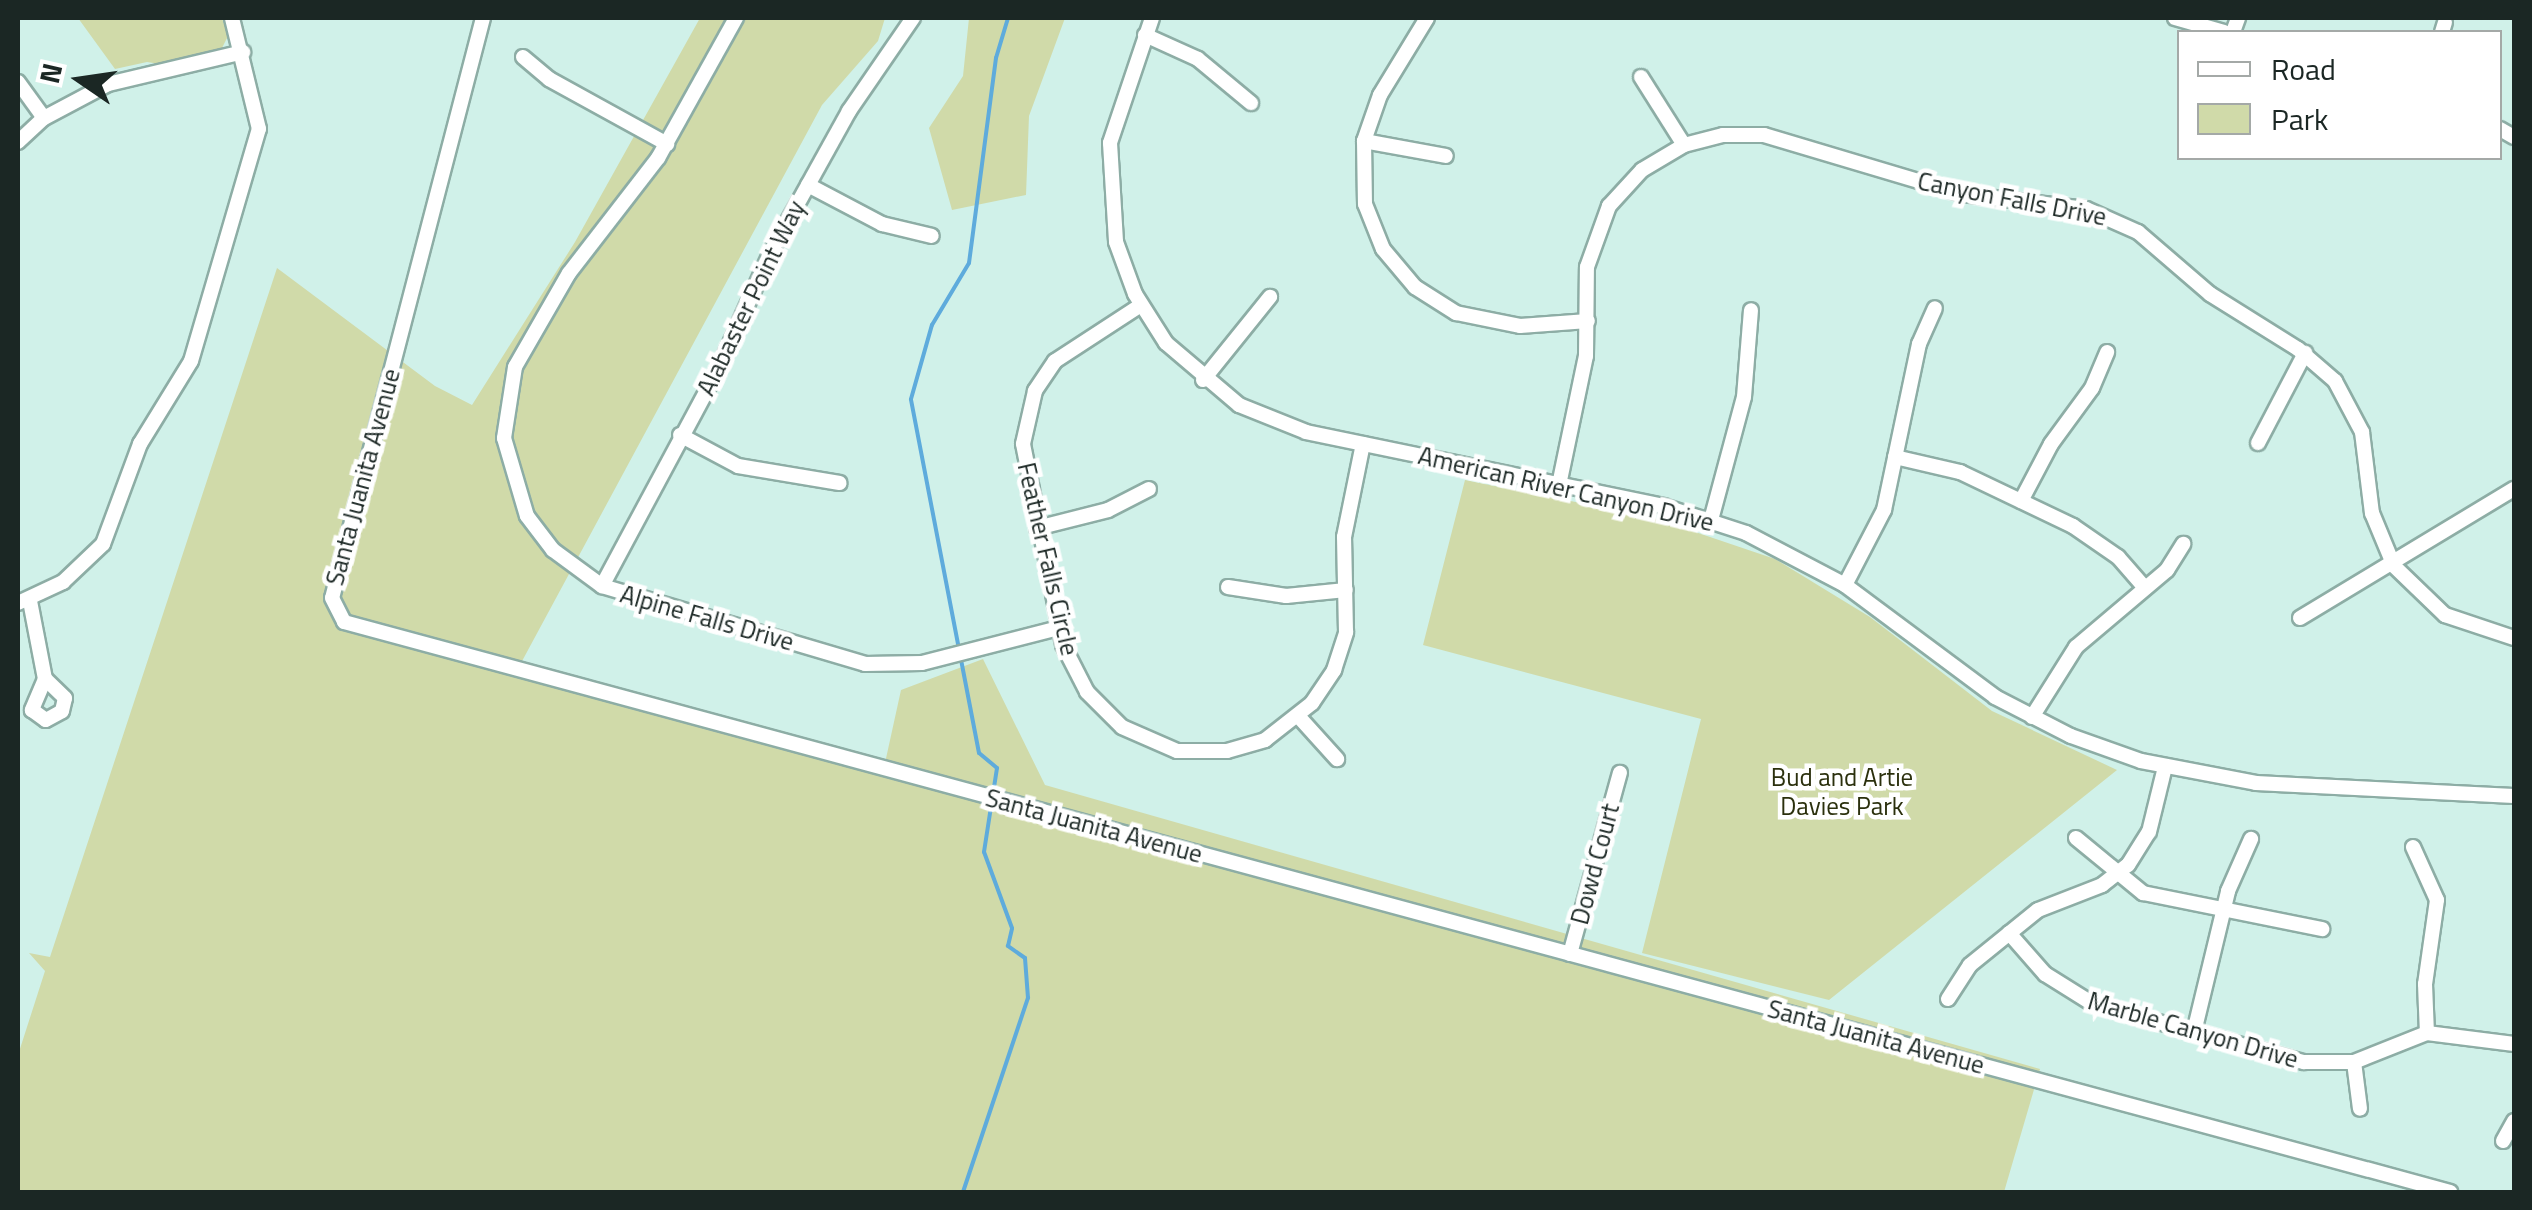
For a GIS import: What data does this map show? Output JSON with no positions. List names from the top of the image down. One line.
{"streets":{"street":["Canyon Falls Drive","Alabaster Point Way","Santa Juanita Avenue","American River Canyon Drive","Feather Falls Circle","Alpine Falls Drive","Dowd Court","Marble Canyon Drive"]},"crossings":[["Canyon Falls Drive","American River Canyon Drive"],["Alabaster Point Way","Alpine Falls Drive"],["Santa Juanita Avenue","Dowd Court"],["American River Canyon Drive","Feather Falls Circle"],["Feather Falls Circle","Alpine Falls Drive"]],"parks":["Bud and Artie Davies Park"],"legend":["Road","Park"],"north":"left"}
